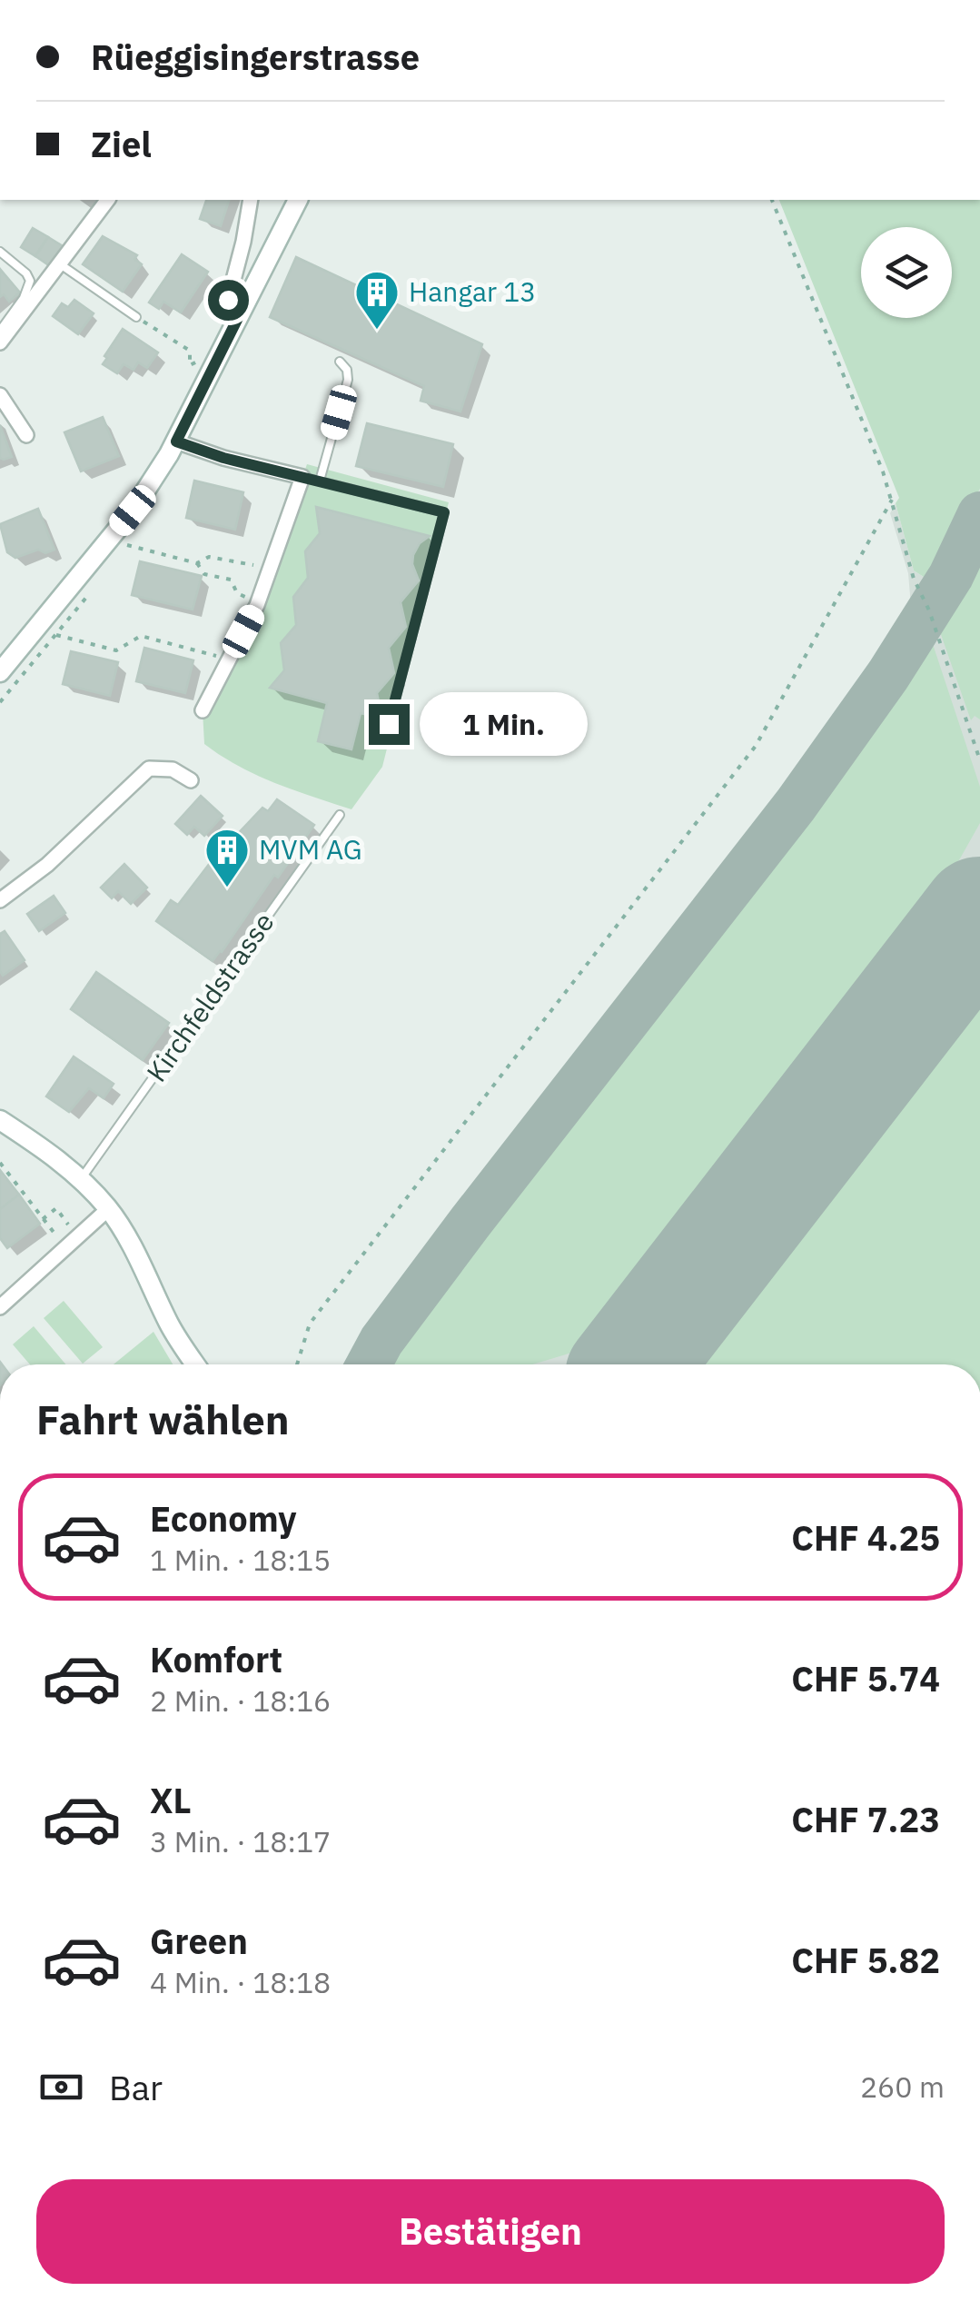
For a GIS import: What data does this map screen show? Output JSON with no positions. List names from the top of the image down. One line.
{"streets":{"lane":["Kirchfeldstrasse"]},"places":{"building":["Hangar 13","MVM AG"]},"page":{"banner":["Rüeggisingerstrasse","Ziel"],"bubble":"1 Min.","heading":"Fahrt wählen","list":[{"name":"Economy","note":"1 Min. · 18:15","value":"CHF 4.25"},{"name":"Komfort","note":"2 Min. · 18:16","value":"CHF 5.74"},{"name":"XL","note":"3 Min. · 18:17","value":"CHF 7.23"},{"name":"Green","note":"4 Min. · 18:18","value":"CHF 5.82"}],"pay":["Bar","260 m"],"buttons":"Bestätigen"}}
